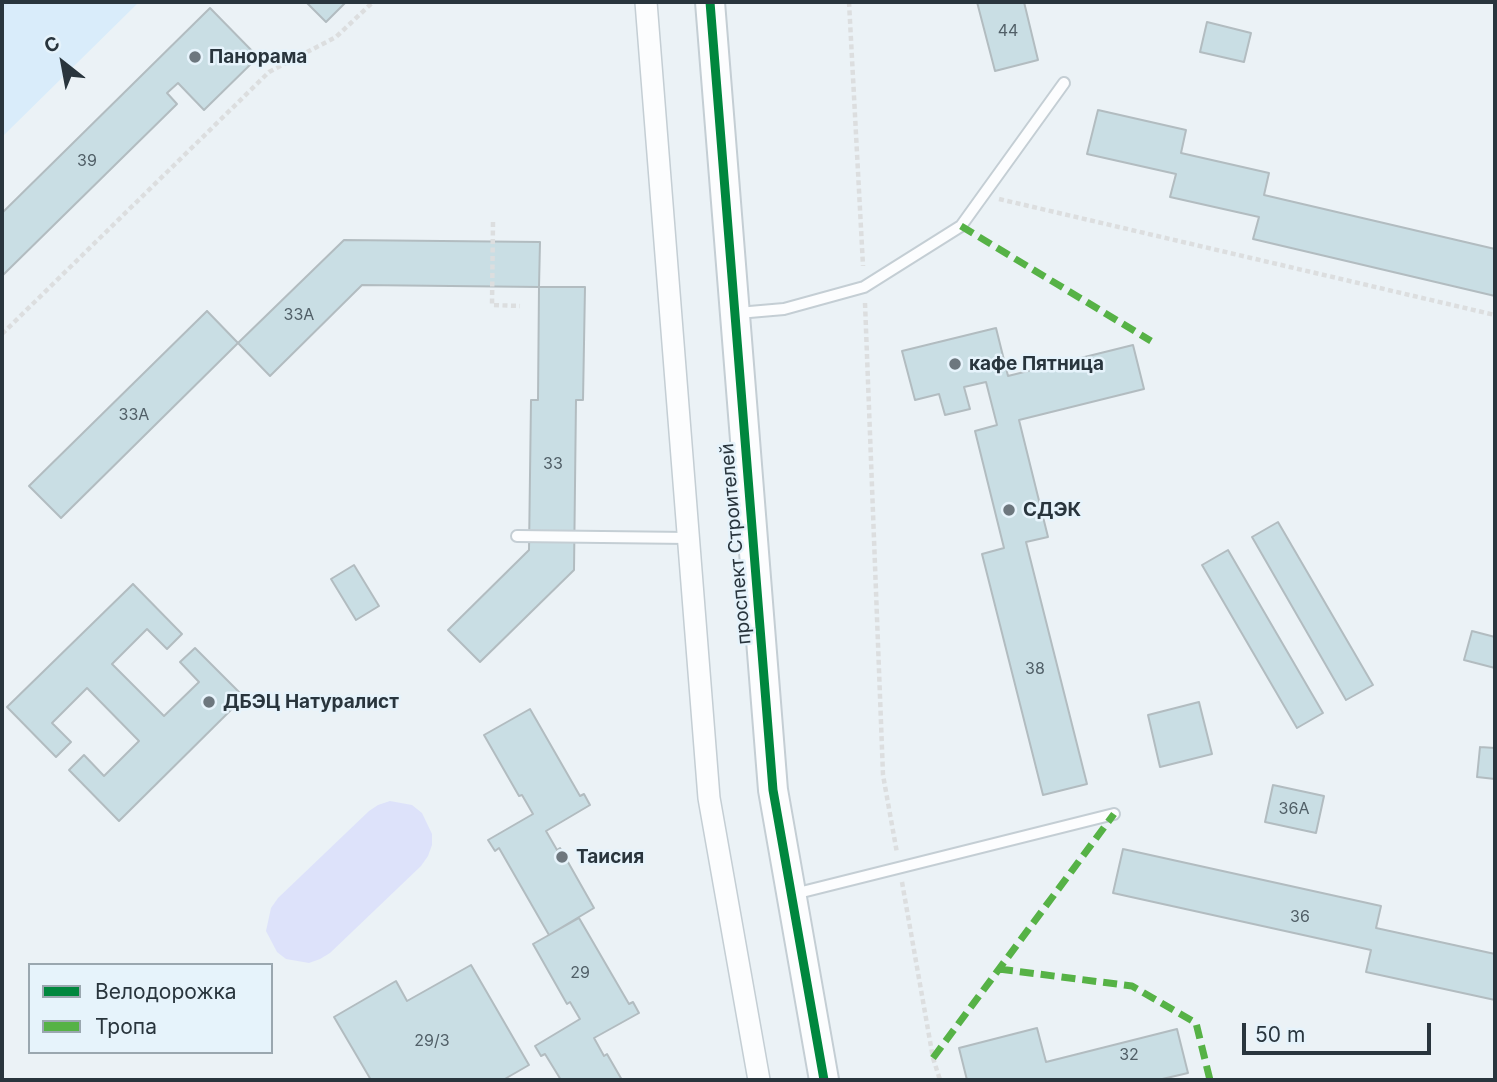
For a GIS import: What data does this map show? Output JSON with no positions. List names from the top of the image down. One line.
{"streets":{"street":["проспект Строителей"]},"places":["Панорама","кафе Пятница","СДЭК","ДБЭЦ Натуралист","Таисия"],"house_numbers":["44","39","33А","33А","33","38","36А","36","29","29/3","32"],"legend":["Велодорожка","Тропа"],"scale_bar":"50 m","north":"top left"}
